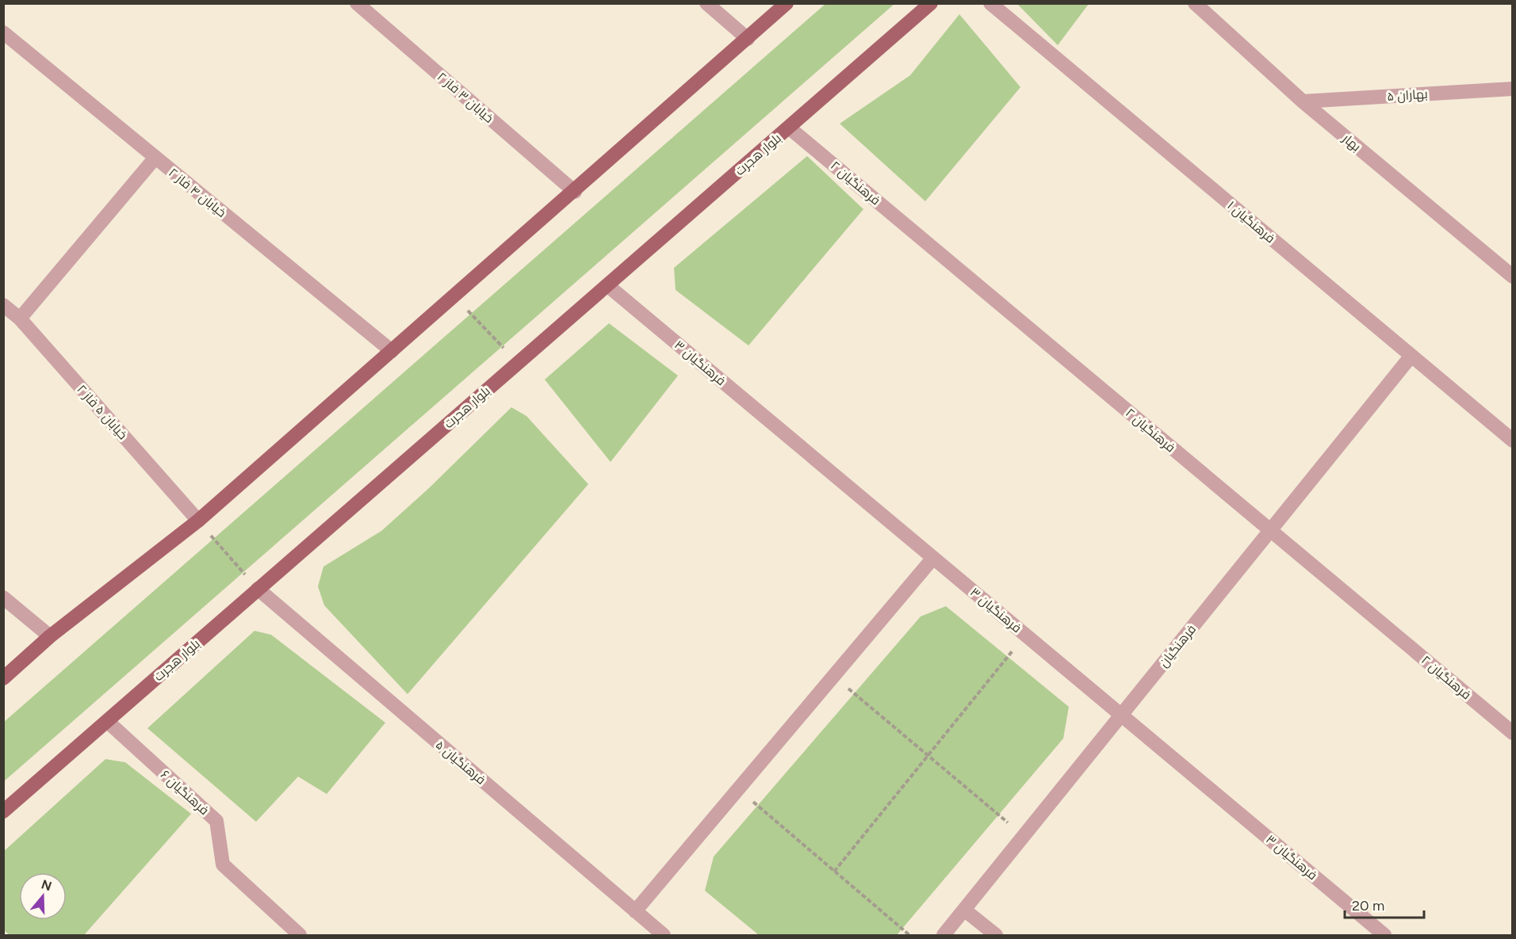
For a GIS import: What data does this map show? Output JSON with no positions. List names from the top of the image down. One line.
{"streets":{"main road":["بلوار هجرت"],"street":["بهاران ۵","خیابان ۳ فاز ۲","بهار","فرهنگیان ۲","خیابان ۴ فاز ۲","فرهنگیان ۱","فرهنگیان ۳","خیابان ۵ فاز ۲","فرهنگیان","فرهنگیان ۵","فرهنگیان ۶"]},"crossings":[["بهاران ۵","بهار"],["بلوار هجرت","فرهنگیان ۲"],["بلوار هجرت","فرهنگیان ۳"],["بلوار هجرت","فرهنگیان ۵"],["بلوار هجرت","فرهنگیان ۶"],["فرهنگیان ۲","فرهنگیان"],["فرهنگیان ۱","فرهنگیان"],["فرهنگیان ۳","فرهنگیان"]],"scale_bar":"20 m","north":"top"}
